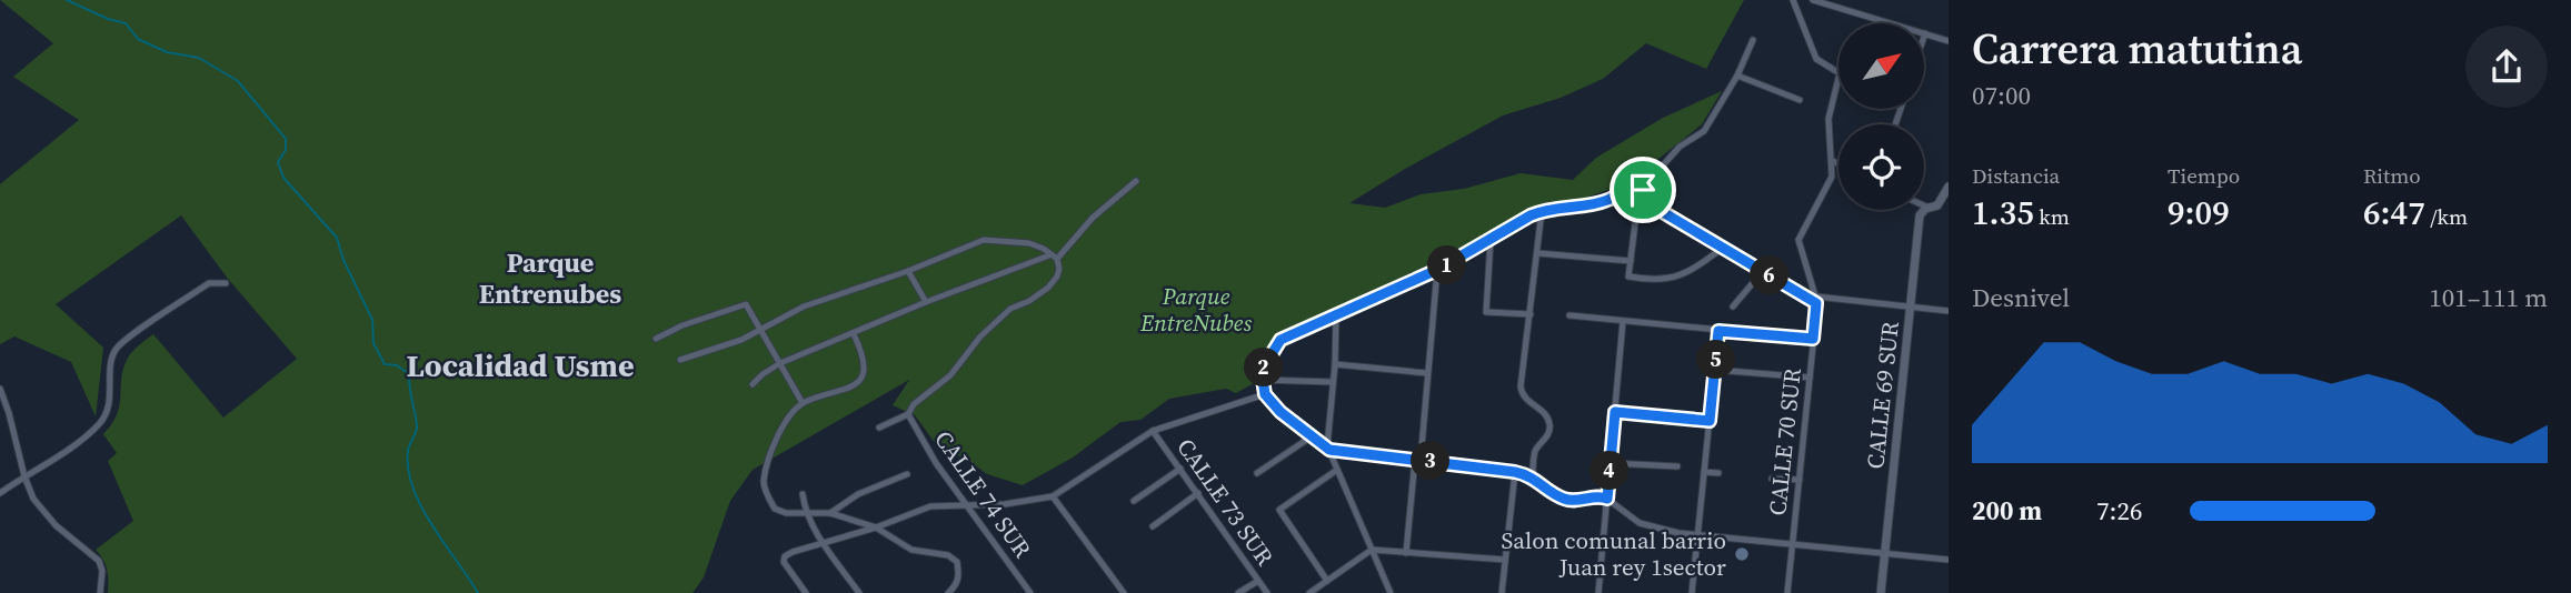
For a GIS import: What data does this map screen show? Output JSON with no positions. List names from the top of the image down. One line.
{"streets":{"street":["CALLE 69 SUR","CALLE 70 SUR","CALLE 74 SUR","CALLE 73 SUR"]},"districts":["Parque Entrenubes","Localidad Usme"],"parks":["Parque EntreNubes"],"places":["Salon comunal barrio Juan rey 1sector"],"north":"top right","page":{"heading":["Carrera matutina","07:00"],"stats":[["Distancia","1.35 km"],["Tiempo","9:09"],["Ritmo","6:47 /km"]],"pins":["1","6","5","2","3","4"],"chart":["Desnivel","101–111 m"],"list":[{"name":"200 m","note":"7:26"}]}}
